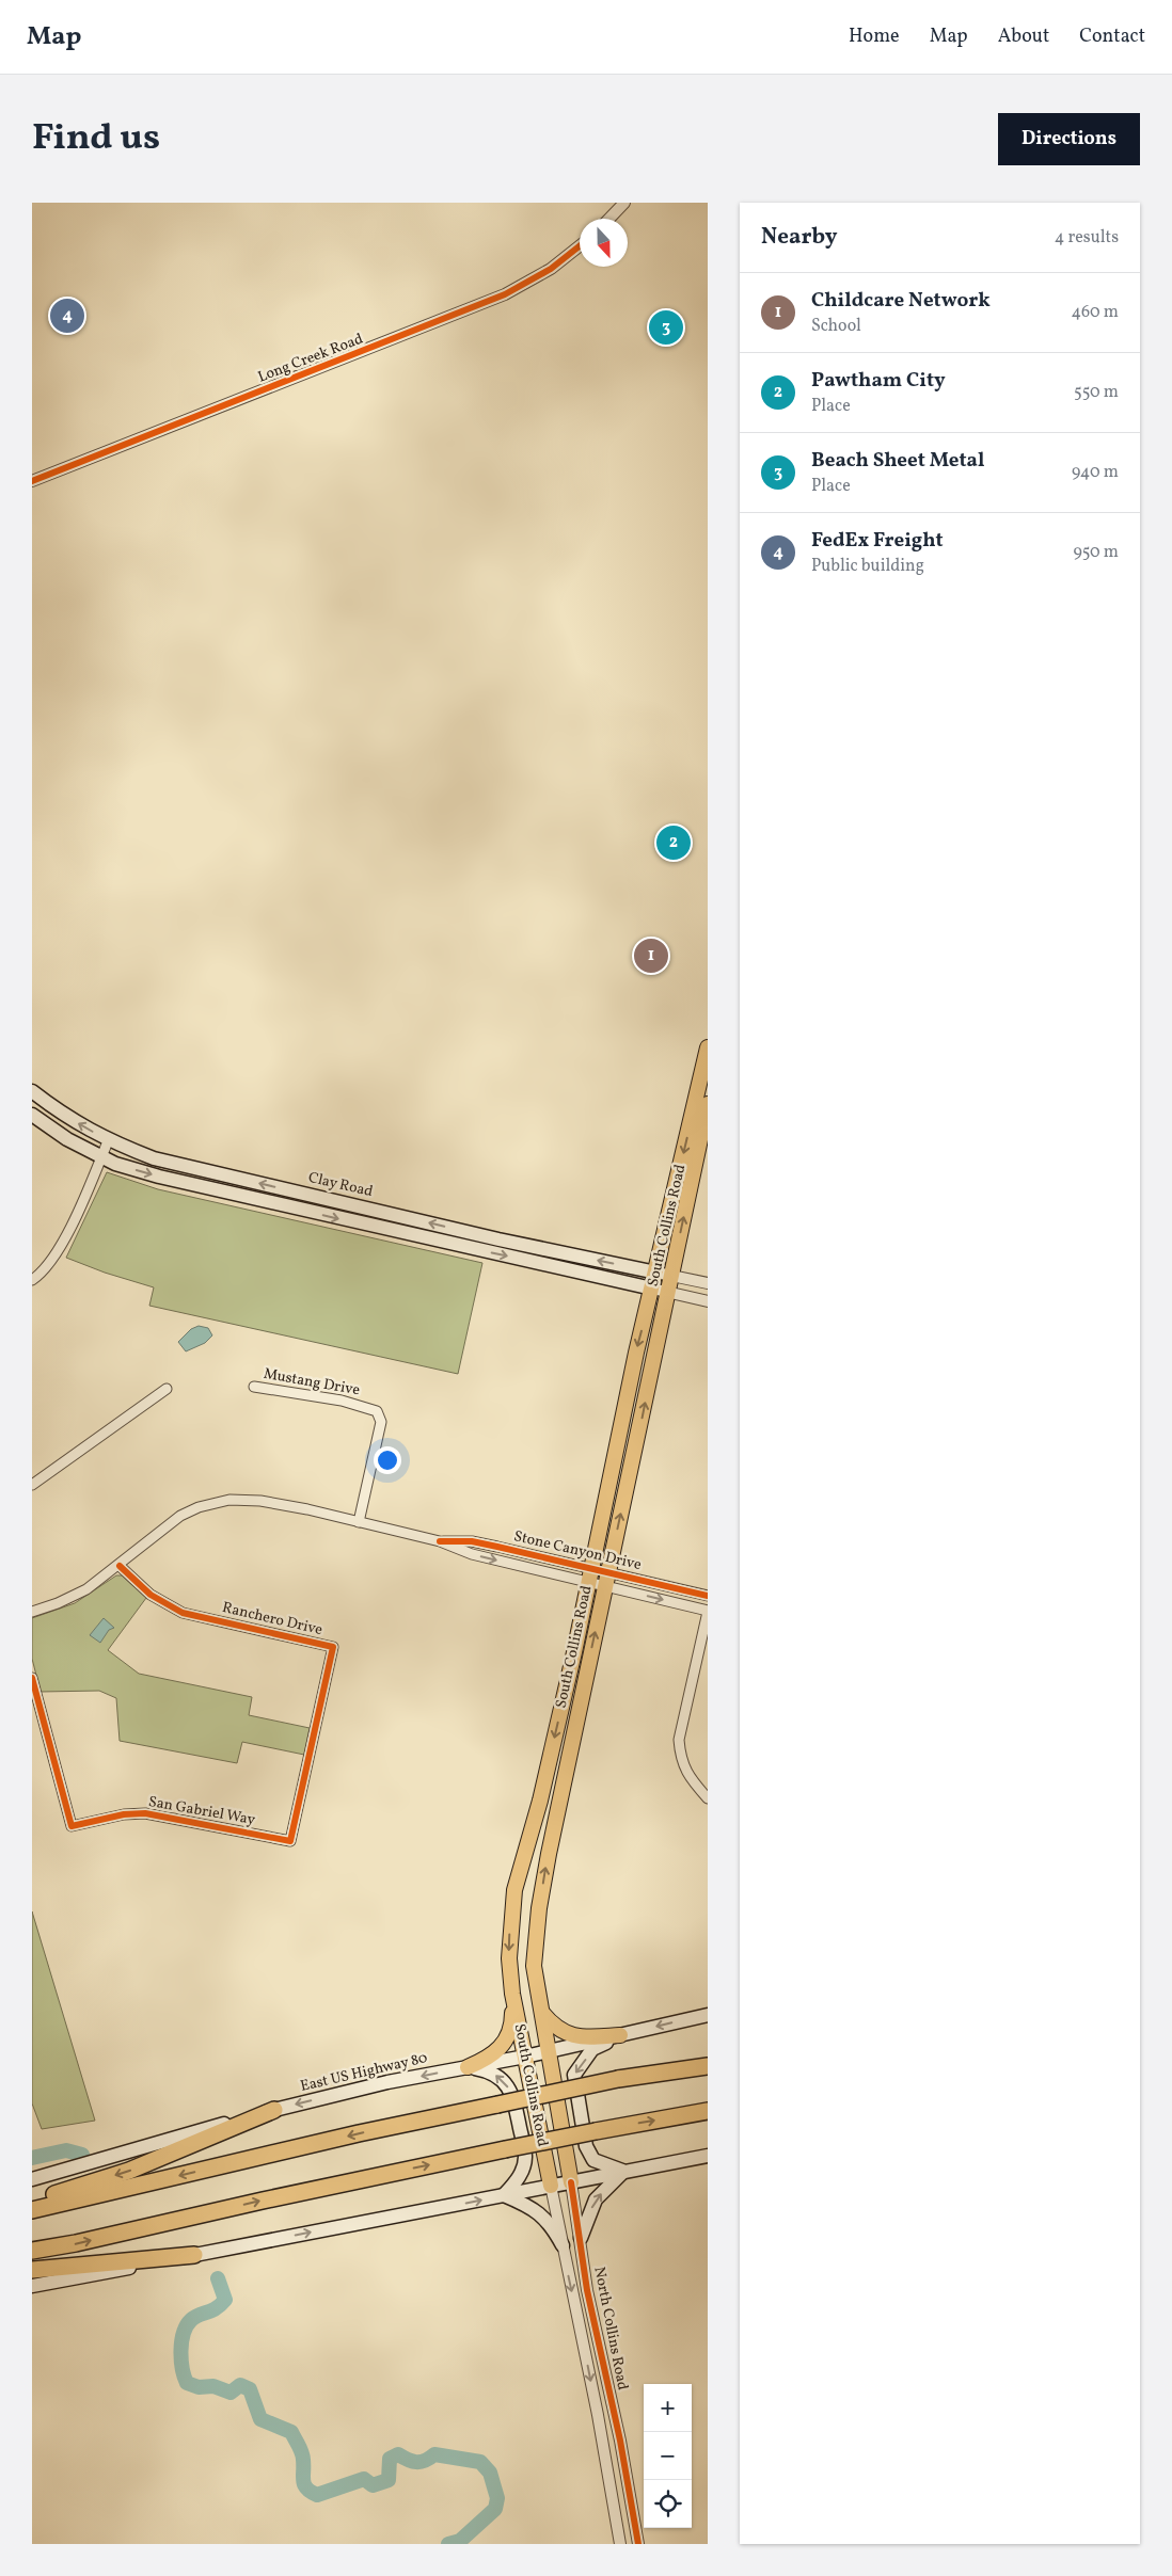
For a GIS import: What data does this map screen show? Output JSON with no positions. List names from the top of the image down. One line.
{"streets":{"main road":["Clay Road","South Collins Road","East US Highway 80"],"street":["Long Creek Road","Mustang Drive","Stone Canyon Drive","Ranchero Drive","San Gabriel Way","North Collins Road"]},"crossings":[["Clay Road","South Collins Road"],["South Collins Road","Stone Canyon Drive"],["South Collins Road","East US Highway 80"],["South Collins Road","North Collins Road"],["Mustang Drive","Stone Canyon Drive"],["Stone Canyon Drive","Ranchero Drive"],["Ranchero Drive","San Gabriel Way"]],"one_way":["East US Highway 80"],"north":"bottom","page":{"header":"Map","nav":["Home","Map","About","Contact"],"title":"Find us","buttons":"Directions","heading":["Nearby","4 results"],"list":[{"mark":"1","name":"Childcare Network","note":"School","value":"460 m"},{"mark":"2","name":"Pawtham City","note":"Place","value":"550 m"},{"mark":"3","name":"Beach Sheet Metal","note":"Place","value":"940 m"},{"mark":"4","name":"FedEx Freight","note":"Public building","value":"950 m"}],"pins":["4","3","2","1"],"map_buttons":["+","−"]}}
